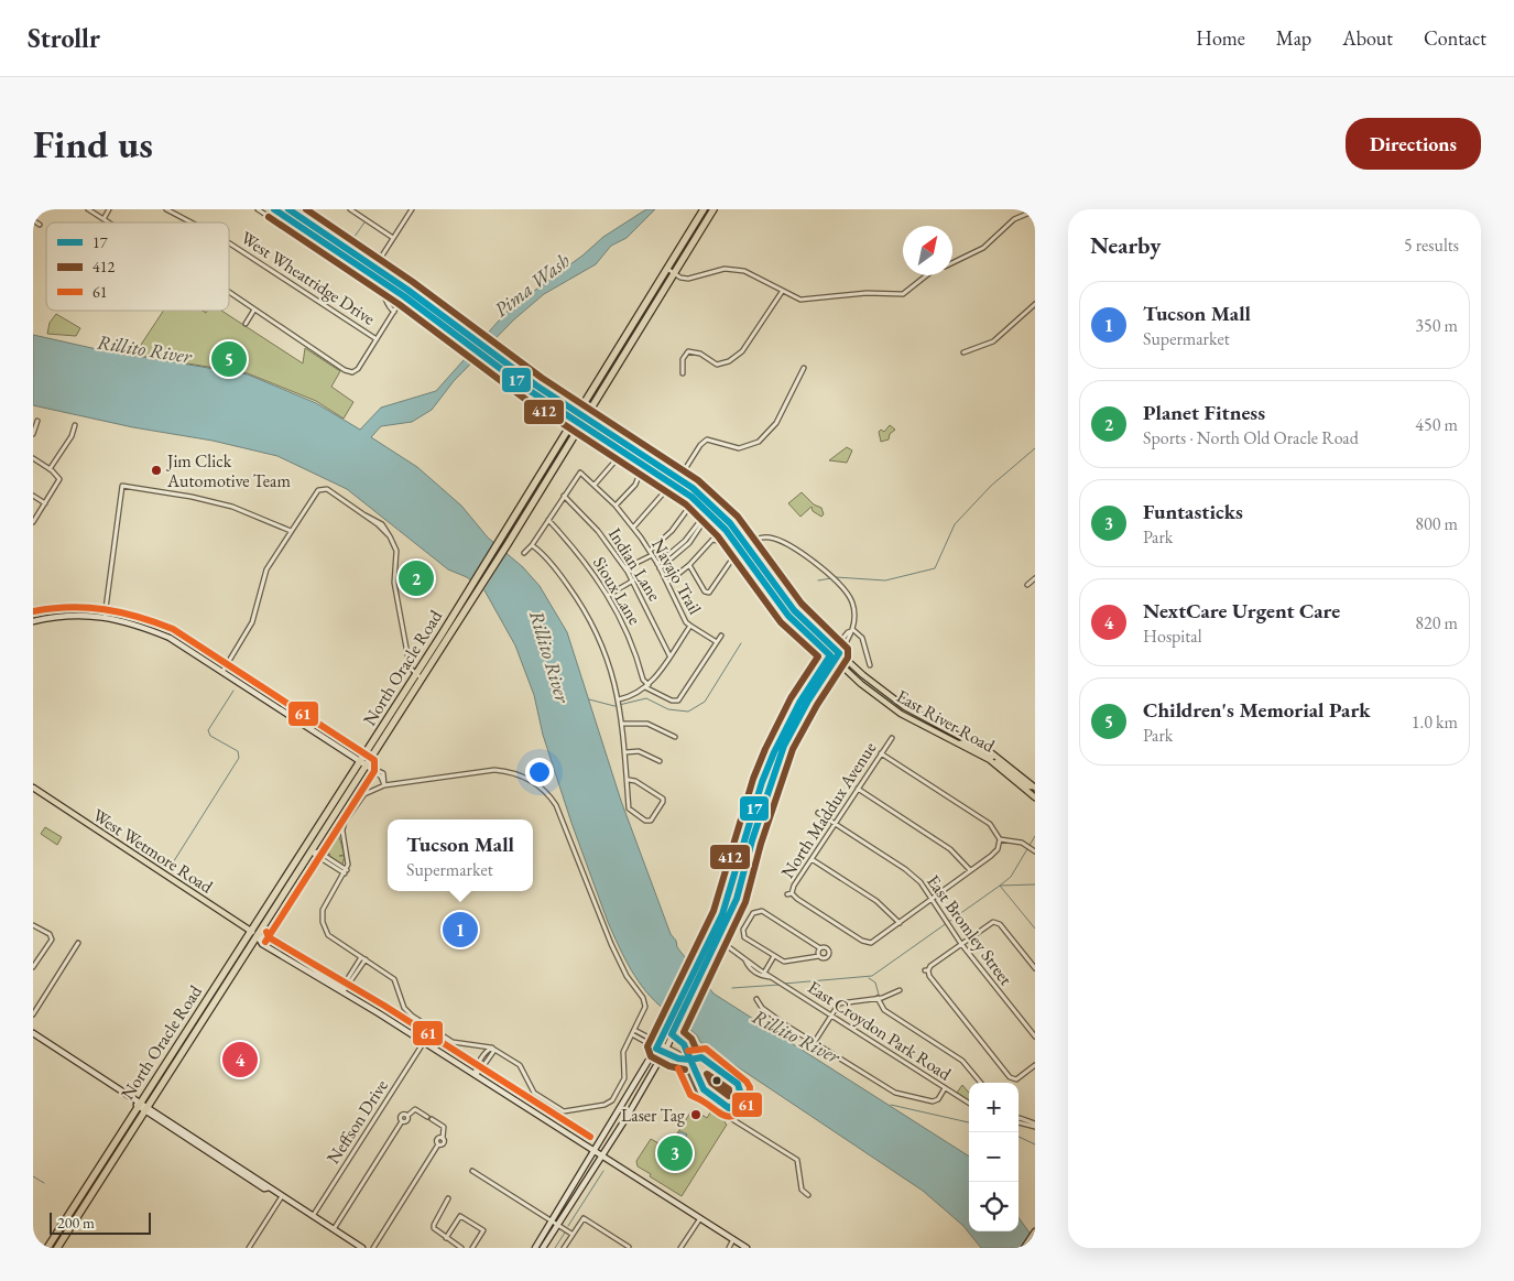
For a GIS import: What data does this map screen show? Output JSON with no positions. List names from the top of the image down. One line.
{"streets":{"highway":["North Oracle Road"],"main road":["East River Road","West Wetmore Road"],"street":["West Wheatridge Drive","Indian Lane","Navajo Trail","Sioux Lane","North Maddux Avenue","East Bromley Street","East Croydon Park Road","Neffson Drive"]},"crossings":[["Indian Lane","Navajo Trail"],["Navajo Trail","Sioux Lane"],["North Oracle Road","East River Road"],["North Oracle Road","West Wetmore Road"],["North Maddux Avenue","East Bromley Street"],["West Wetmore Road","Neffson Drive"]],"water":["Pima Wash","Rillito River"],"places":["Jim Click Automotive Team","Laser Tag"],"lines":["transit line 17","transit line 412","transit line 61"],"legend":["17","412","61"],"scale_bar":"200 m","north":"top right","page":{"header":"Strollr","nav":["Home","Map","About","Contact"],"buttons":"Directions","title":"Find us","heading":["Nearby","5 results"],"list":[{"mark":"1","name":"Tucson Mall","note":"Supermarket","value":"350 m"},{"mark":"2","name":"Planet Fitness","note":"Sports · North Old Oracle Road","value":"450 m"},{"mark":"3","name":"Funtasticks","note":"Park","value":"800 m"},{"mark":"4","name":"NextCare Urgent Care","note":"Hospital","value":"820 m"},{"mark":"5","name":"Children's Memorial Park","note":"Park","value":"1.0 km"}],"pins":["5","2","1","4","3"],"popup":["Tucson Mall","Supermarket"],"map_buttons":["+","−"],"scale":"200 m"}}
